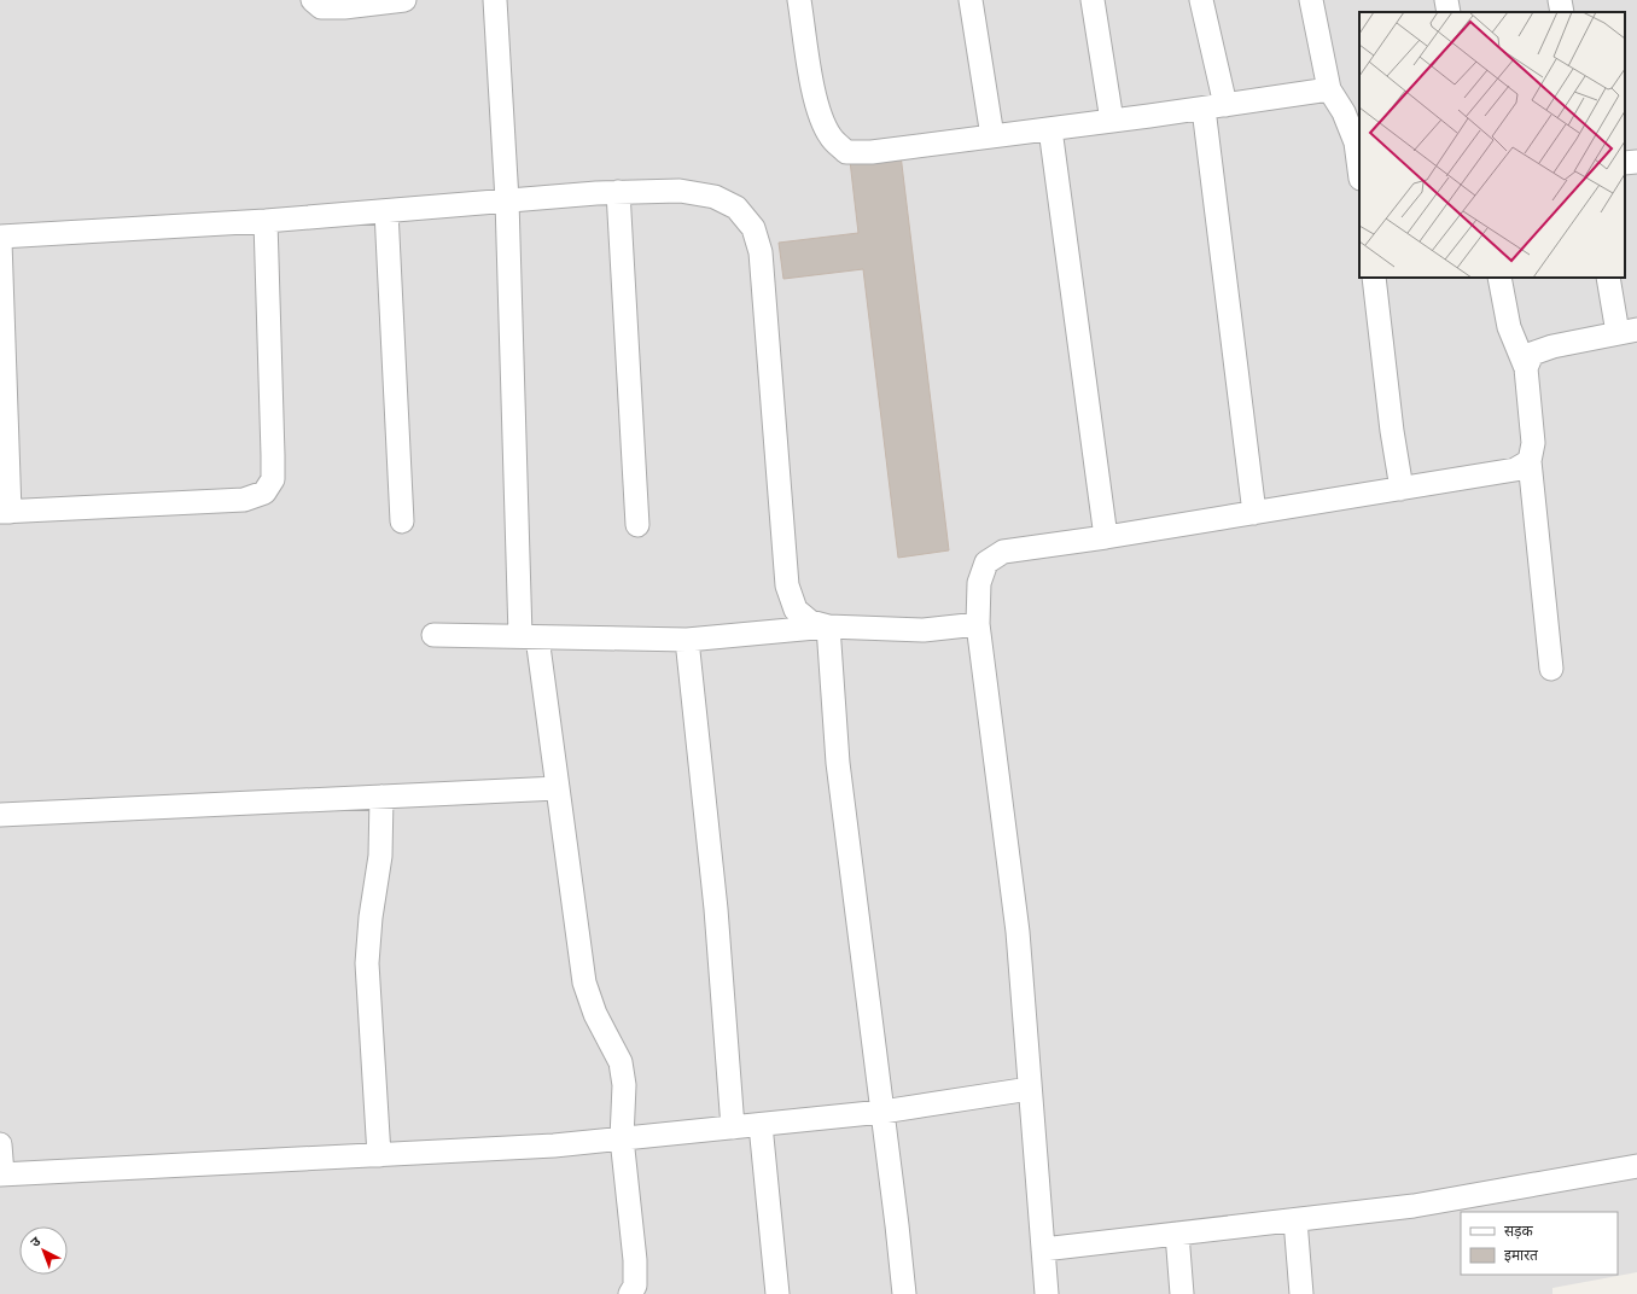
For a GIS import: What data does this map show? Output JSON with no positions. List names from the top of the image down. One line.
{"legend":["सड़क","इमारत"],"north":"top left"}
